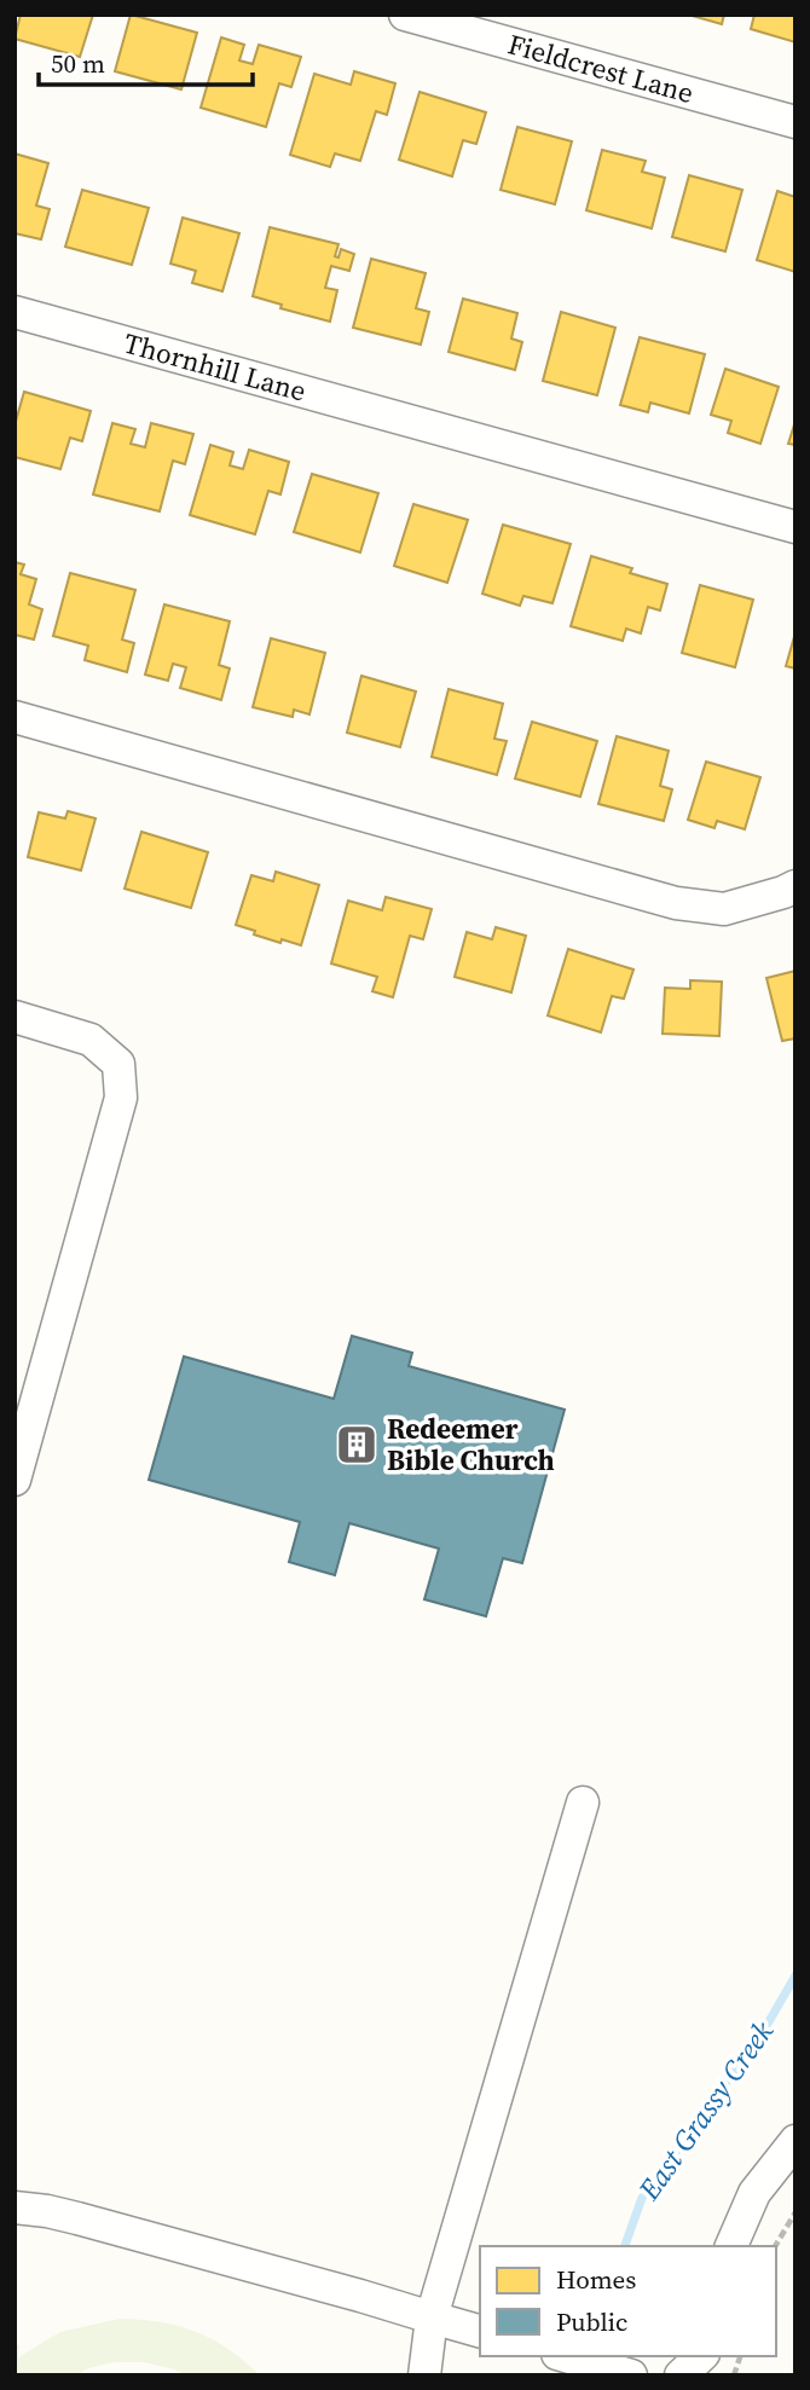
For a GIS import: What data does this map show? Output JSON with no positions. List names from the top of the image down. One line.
{"streets":{"street":["Fieldcrest Lane","Thornhill Lane"]},"water":["East Grassy Creek"],"places":{"building":["Redeemer Bible Church"]},"legend":["Homes","Public"],"scale_bar":"50 m"}
